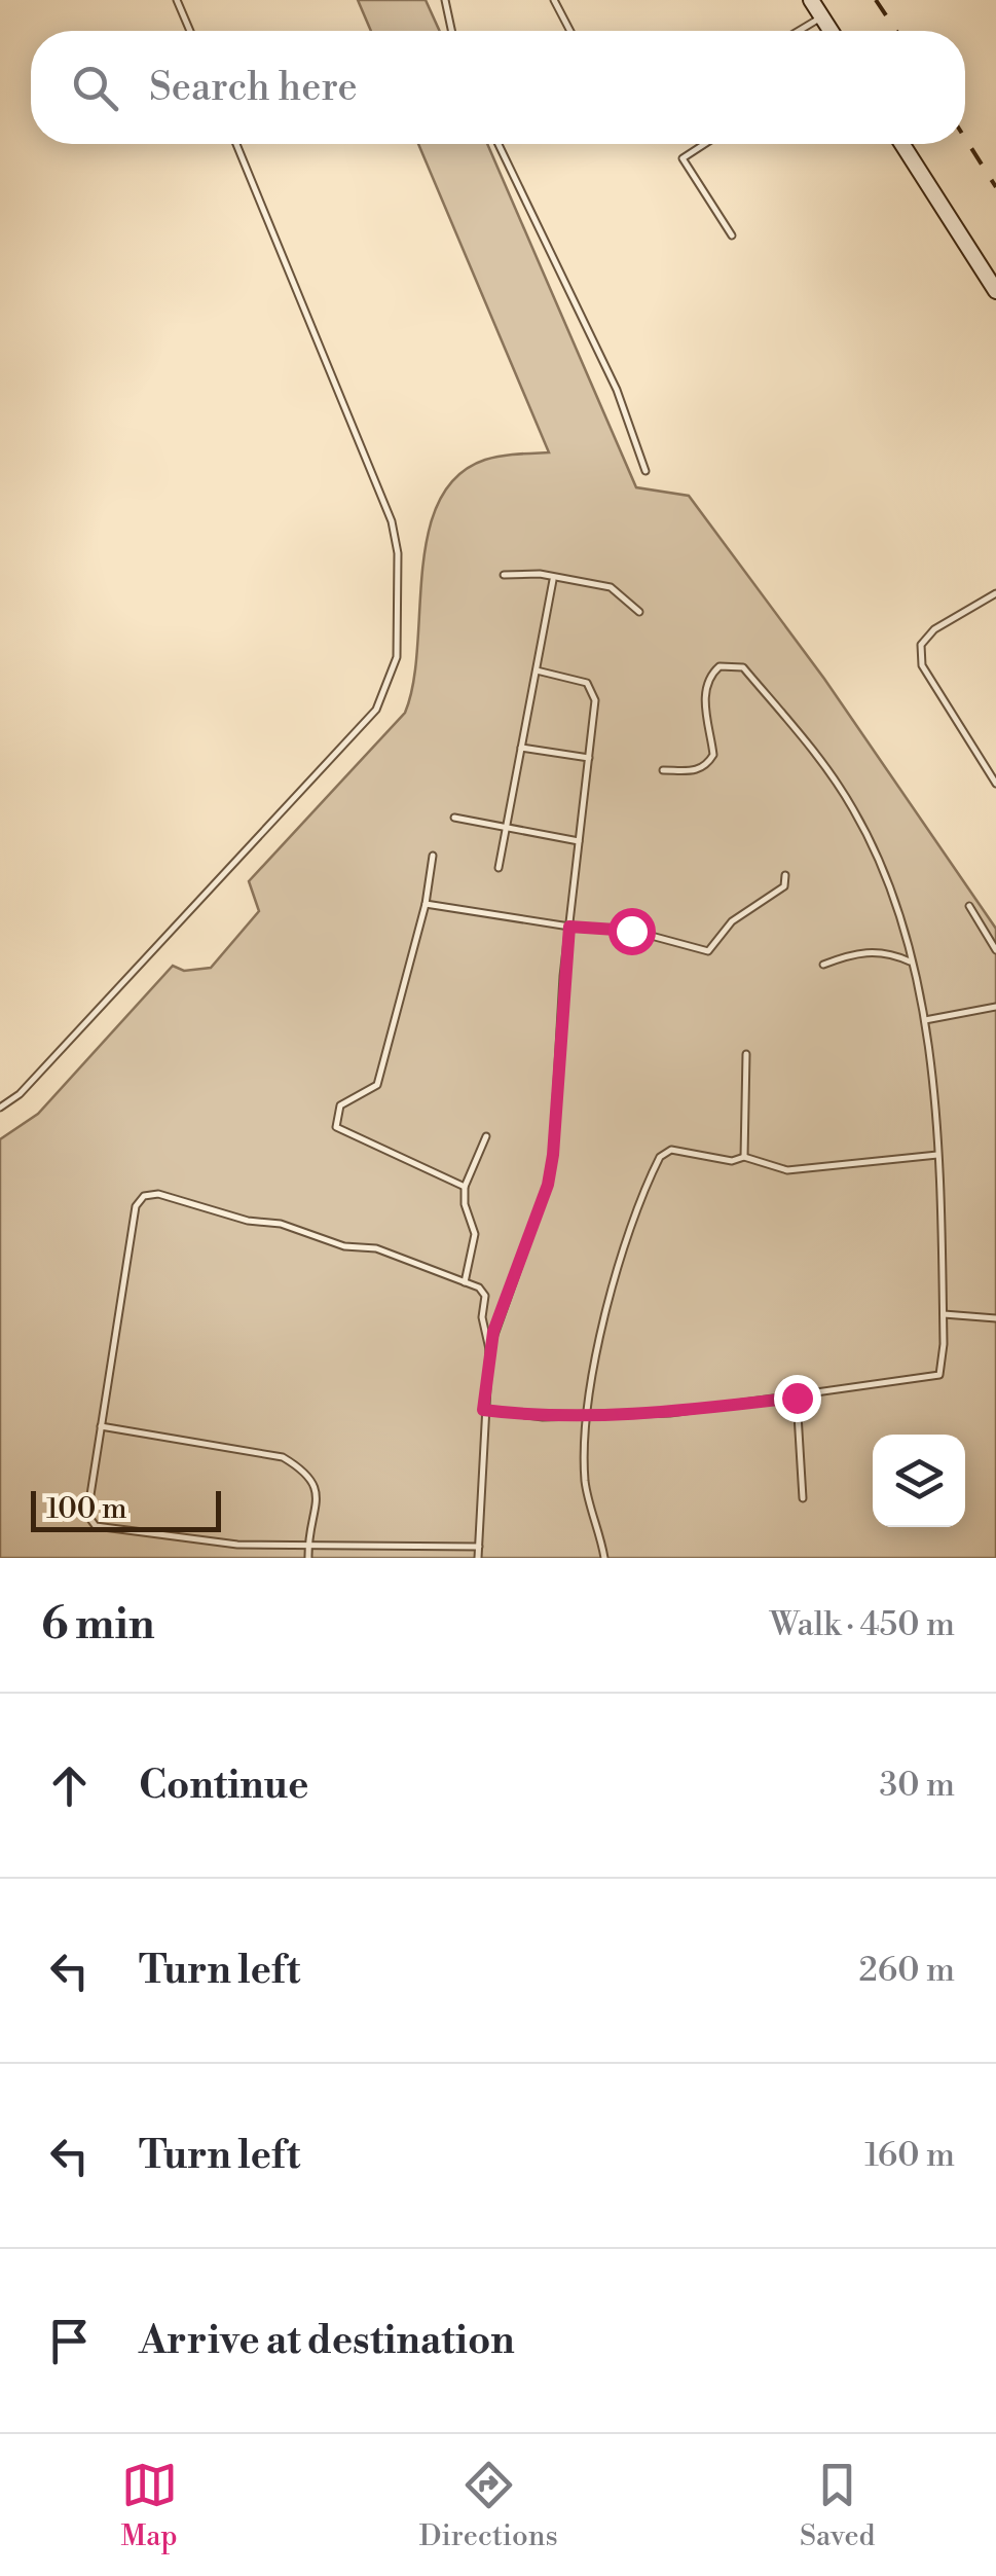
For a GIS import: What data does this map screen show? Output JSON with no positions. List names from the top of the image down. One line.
{"scale_bar":"100 m","page":{"search":"Search here","scale":"100 m","heading":["6 min","Walk · 450 m"],"list":[["Continue","30 m"],["Turn left","260 m"],["Turn left","160 m"],"Arrive at destination"],"nav":["Map","Directions","Saved"]}}
